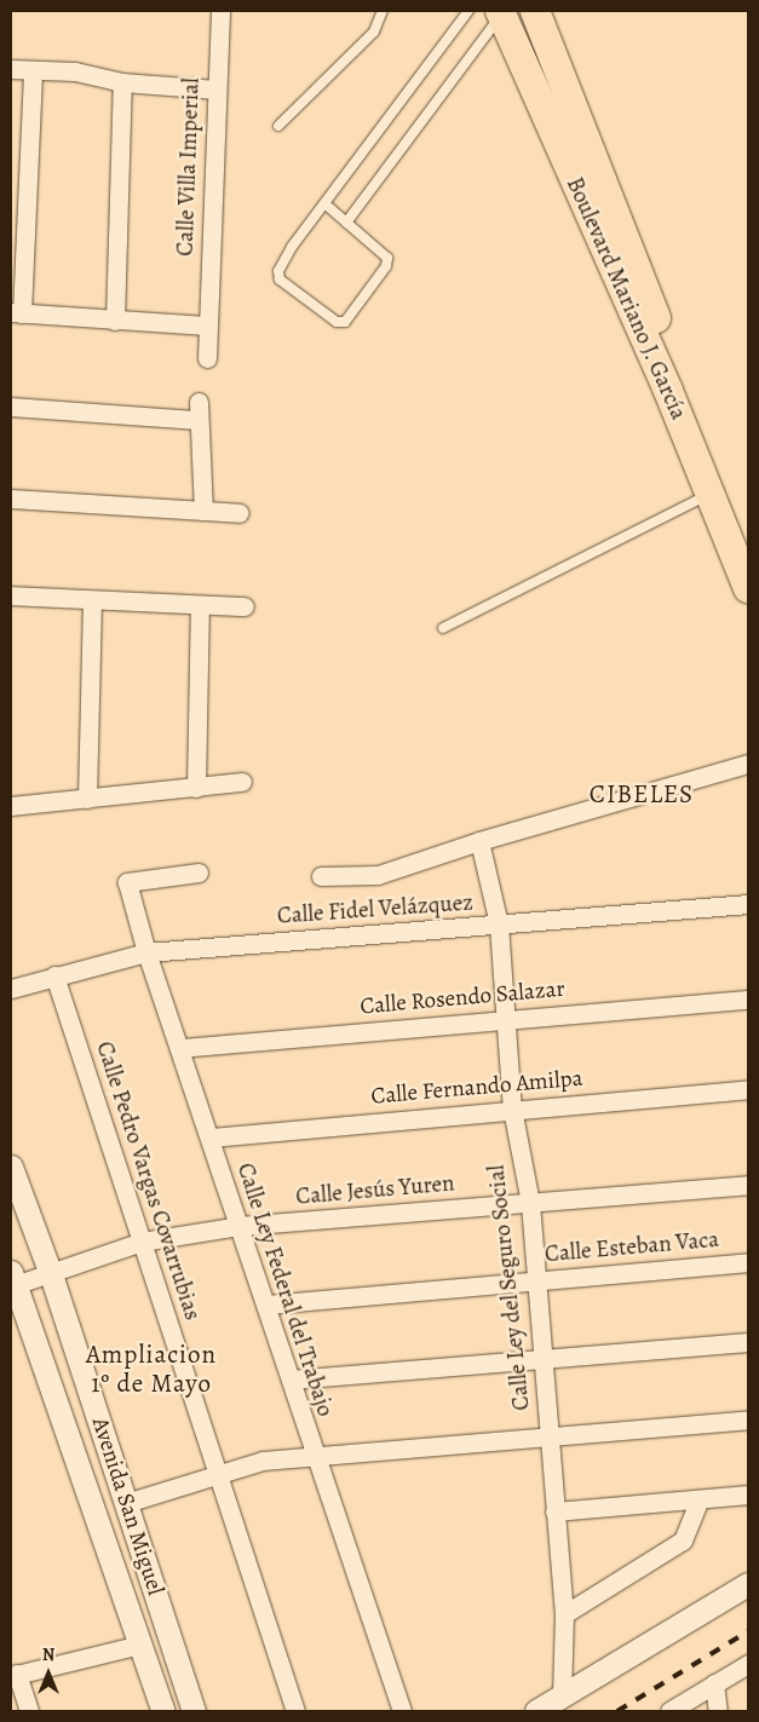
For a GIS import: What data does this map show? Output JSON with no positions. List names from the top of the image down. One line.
{"streets":{"main road":["Boulevard Mariano J. García"],"street":["Calle Villa Imperial","Calle Fidel Velázquez","Calle Rosendo Salazar","Calle Fernando Amilpa","Calle Pedro Vargas Covarrubias","Calle Jesús Yuren","Calle Esteban Vaca","Calle Ley del Seguro Social","Calle Ley Federal del Trabajo","Avenida San Miguel"]},"crossings":[["Calle Fidel Velázquez","Calle Pedro Vargas Covarrubias"],["Calle Fidel Velázquez","Calle Ley del Seguro Social"],["Calle Fidel Velázquez","Calle Ley Federal del Trabajo"],["Calle Rosendo Salazar","Calle Ley del Seguro Social"],["Calle Rosendo Salazar","Calle Ley Federal del Trabajo"],["Calle Fernando Amilpa","Calle Ley del Seguro Social"],["Calle Fernando Amilpa","Calle Ley Federal del Trabajo"],["Calle Pedro Vargas Covarrubias","Calle Jesús Yuren"],["Calle Jesús Yuren","Calle Ley del Seguro Social"],["Calle Jesús Yuren","Calle Ley Federal del Trabajo"],["Calle Jesús Yuren","Avenida San Miguel"],["Calle Esteban Vaca","Calle Ley del Seguro Social"],["Calle Esteban Vaca","Calle Ley Federal del Trabajo"]],"districts":["CIBELES","Ampliacion 1º de Mayo"],"north":"top"}
